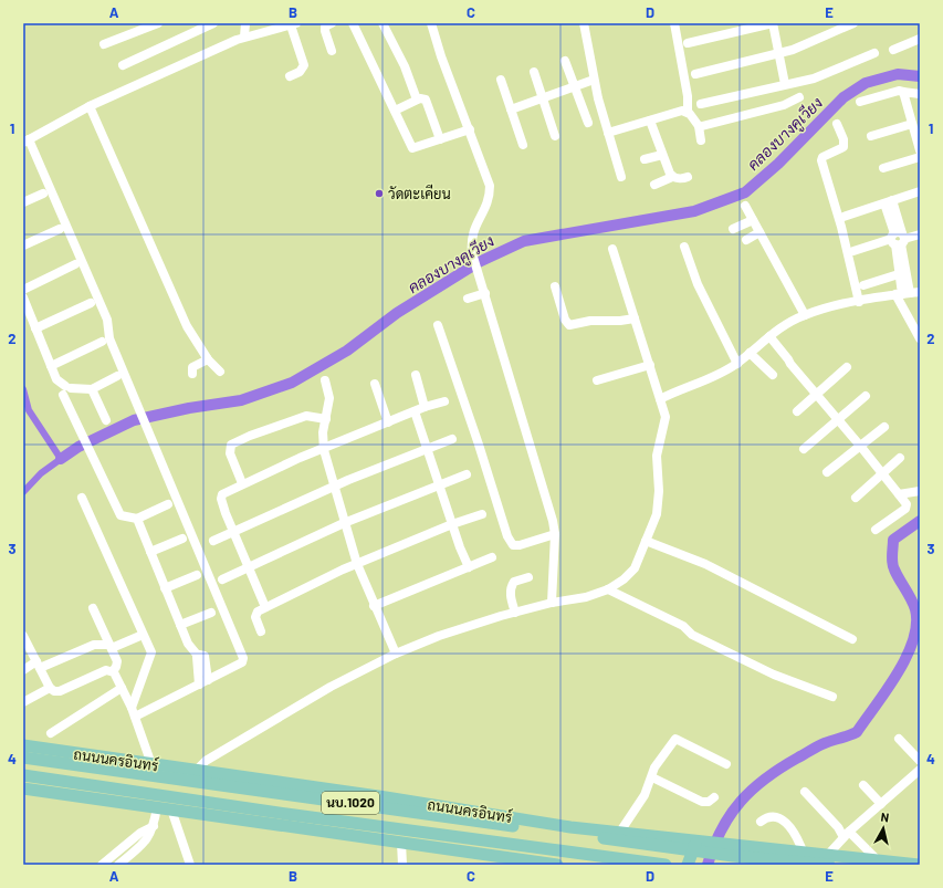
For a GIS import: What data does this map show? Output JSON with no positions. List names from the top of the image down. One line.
{"streets":{"main road":["ถนนนครอินทร์","นบ.1020"]},"water":["คลองบางคูเวียง"],"places":["วัดตะเคียน"],"north":"top","grid":{"columns":["A","B","C","D","E"],"rows":["1","2","3","4"]}}
